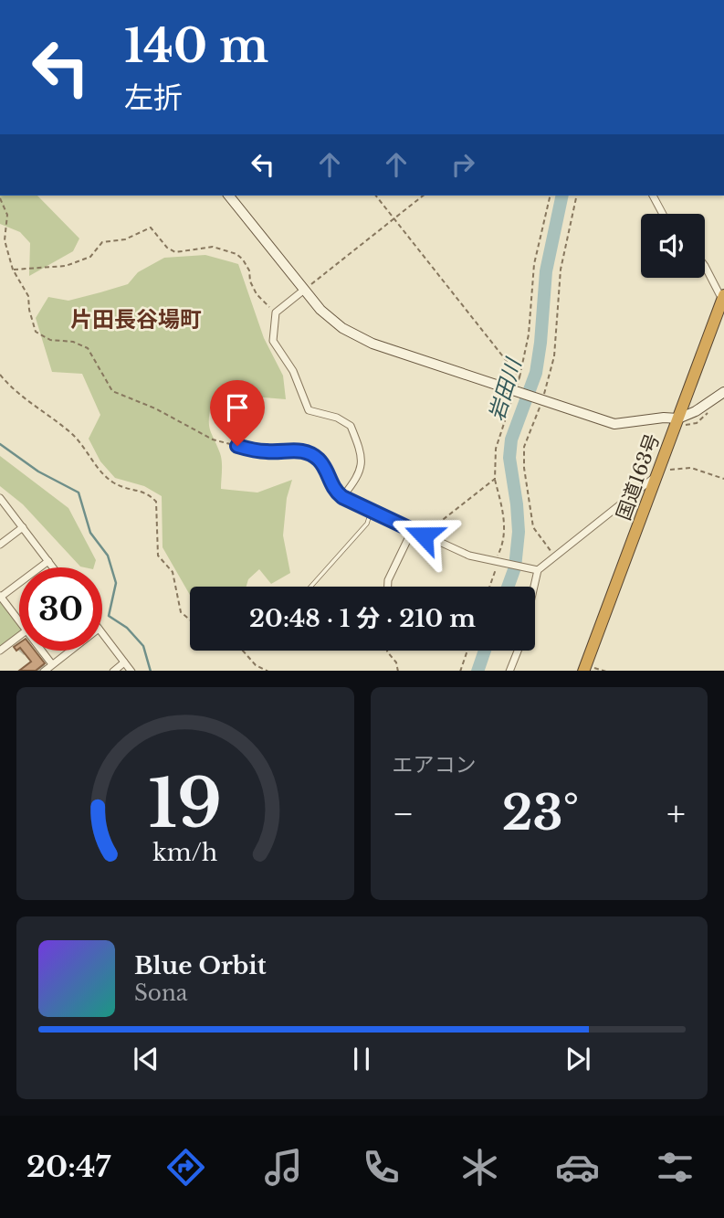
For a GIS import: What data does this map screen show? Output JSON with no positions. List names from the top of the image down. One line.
{"streets":{"highway":["国道163号"]},"districts":["片田長谷場町"],"water":["岩田川"],"page":{"turn":["140 m","左折"],"limit":"30","trip":"20:48 · 1 分 · 210 m","tile":"エアコン","heat":["−","23°","+"],"song":["Blue Orbit","Sona"],"tabs":"20:47","gauge":["19","km/h"]}}
